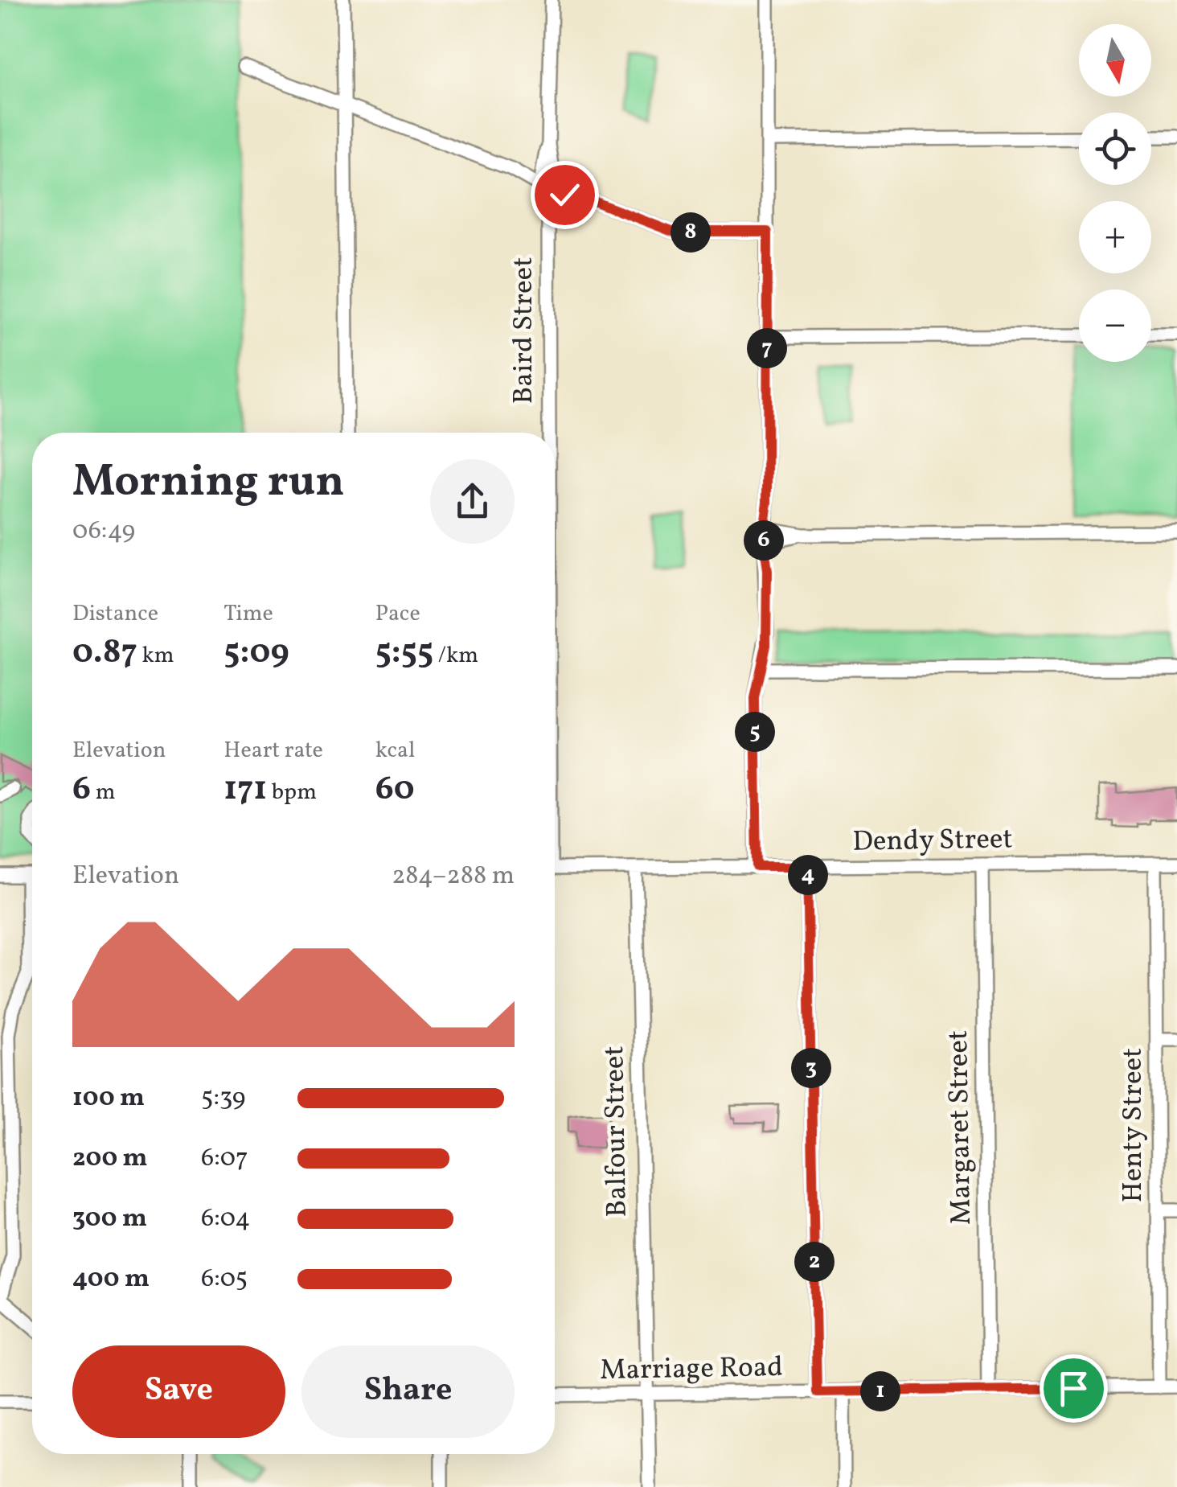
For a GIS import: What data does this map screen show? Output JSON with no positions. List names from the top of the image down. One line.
{"streets":{"street":["Baird Street","Dendy Street","Henty Street","Margaret Street","Balfour Street","Marriage Road"]},"crossings":[["Dendy Street","Henty Street"],["Dendy Street","Margaret Street"],["Dendy Street","Balfour Street"],["Henty Street","Marriage Road"],["Margaret Street","Marriage Road"],["Balfour Street","Marriage Road"]],"north":"bottom","page":{"map_buttons":["+","−"],"pins":["8","7","6","5","4","3","2","1"],"heading":["Morning run","06:49"],"stats":[["Distance","0.87 km"],["Time","5:09"],["Pace","5:55 /km"],["Elevation","6 m"],["Heart rate","171 bpm"],["kcal","60"]],"chart":["Elevation","284–288 m"],"list":[{"name":"100 m","note":"5:39"},{"name":"200 m","note":"6:07"},{"name":"300 m","note":"6:04"},{"name":"400 m","note":"6:05"}],"buttons":["Save","Share"]}}
